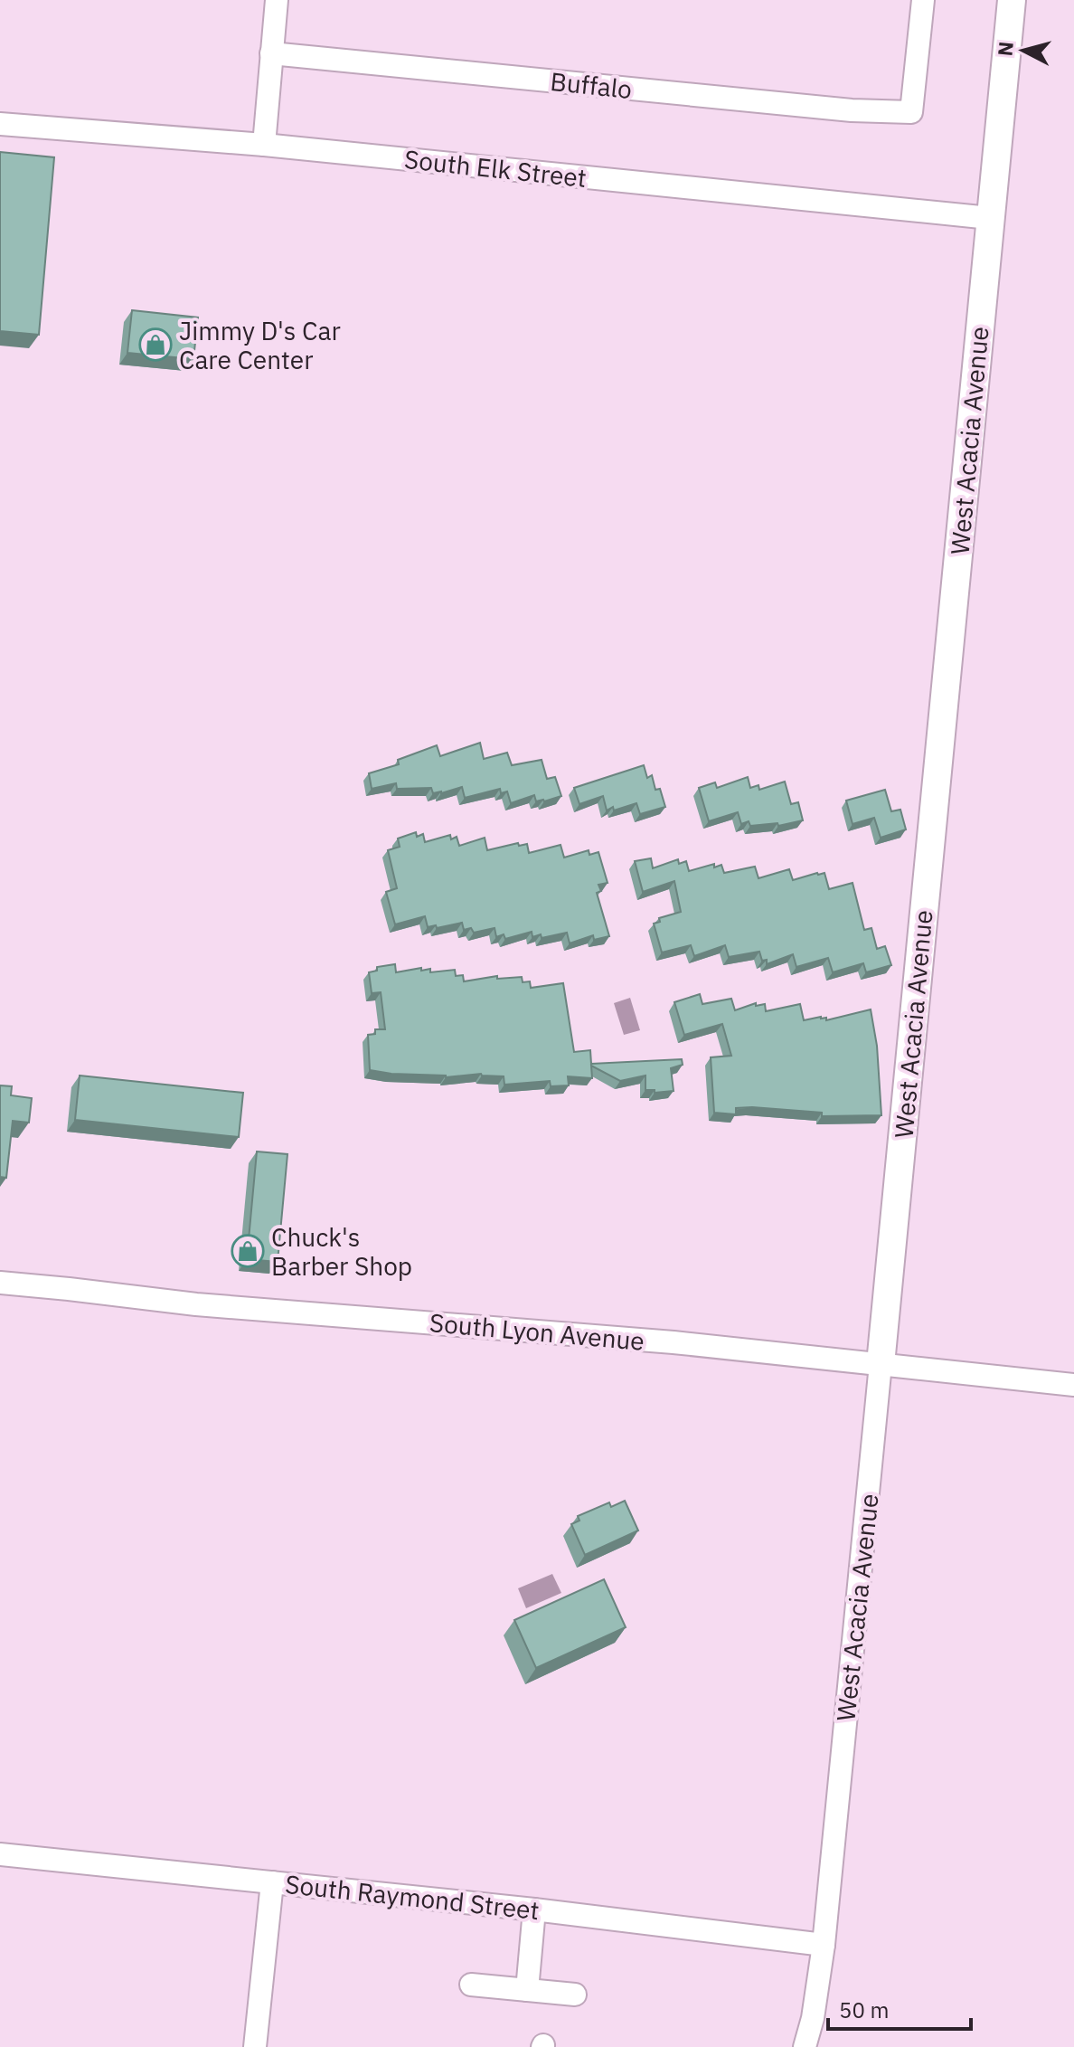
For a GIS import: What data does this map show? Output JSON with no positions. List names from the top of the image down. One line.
{"streets":{"street":["Buffalo","South Elk Street","West Acacia Avenue","South Lyon Avenue","South Raymond Street"]},"crossings":[["South Elk Street","West Acacia Avenue"],["West Acacia Avenue","South Lyon Avenue"],["West Acacia Avenue","South Raymond Street"]],"places":{"shop":["Jimmy D's Car Care Center","Chuck's Barber Shop"]},"scale_bar":"50 m","north":"left"}
